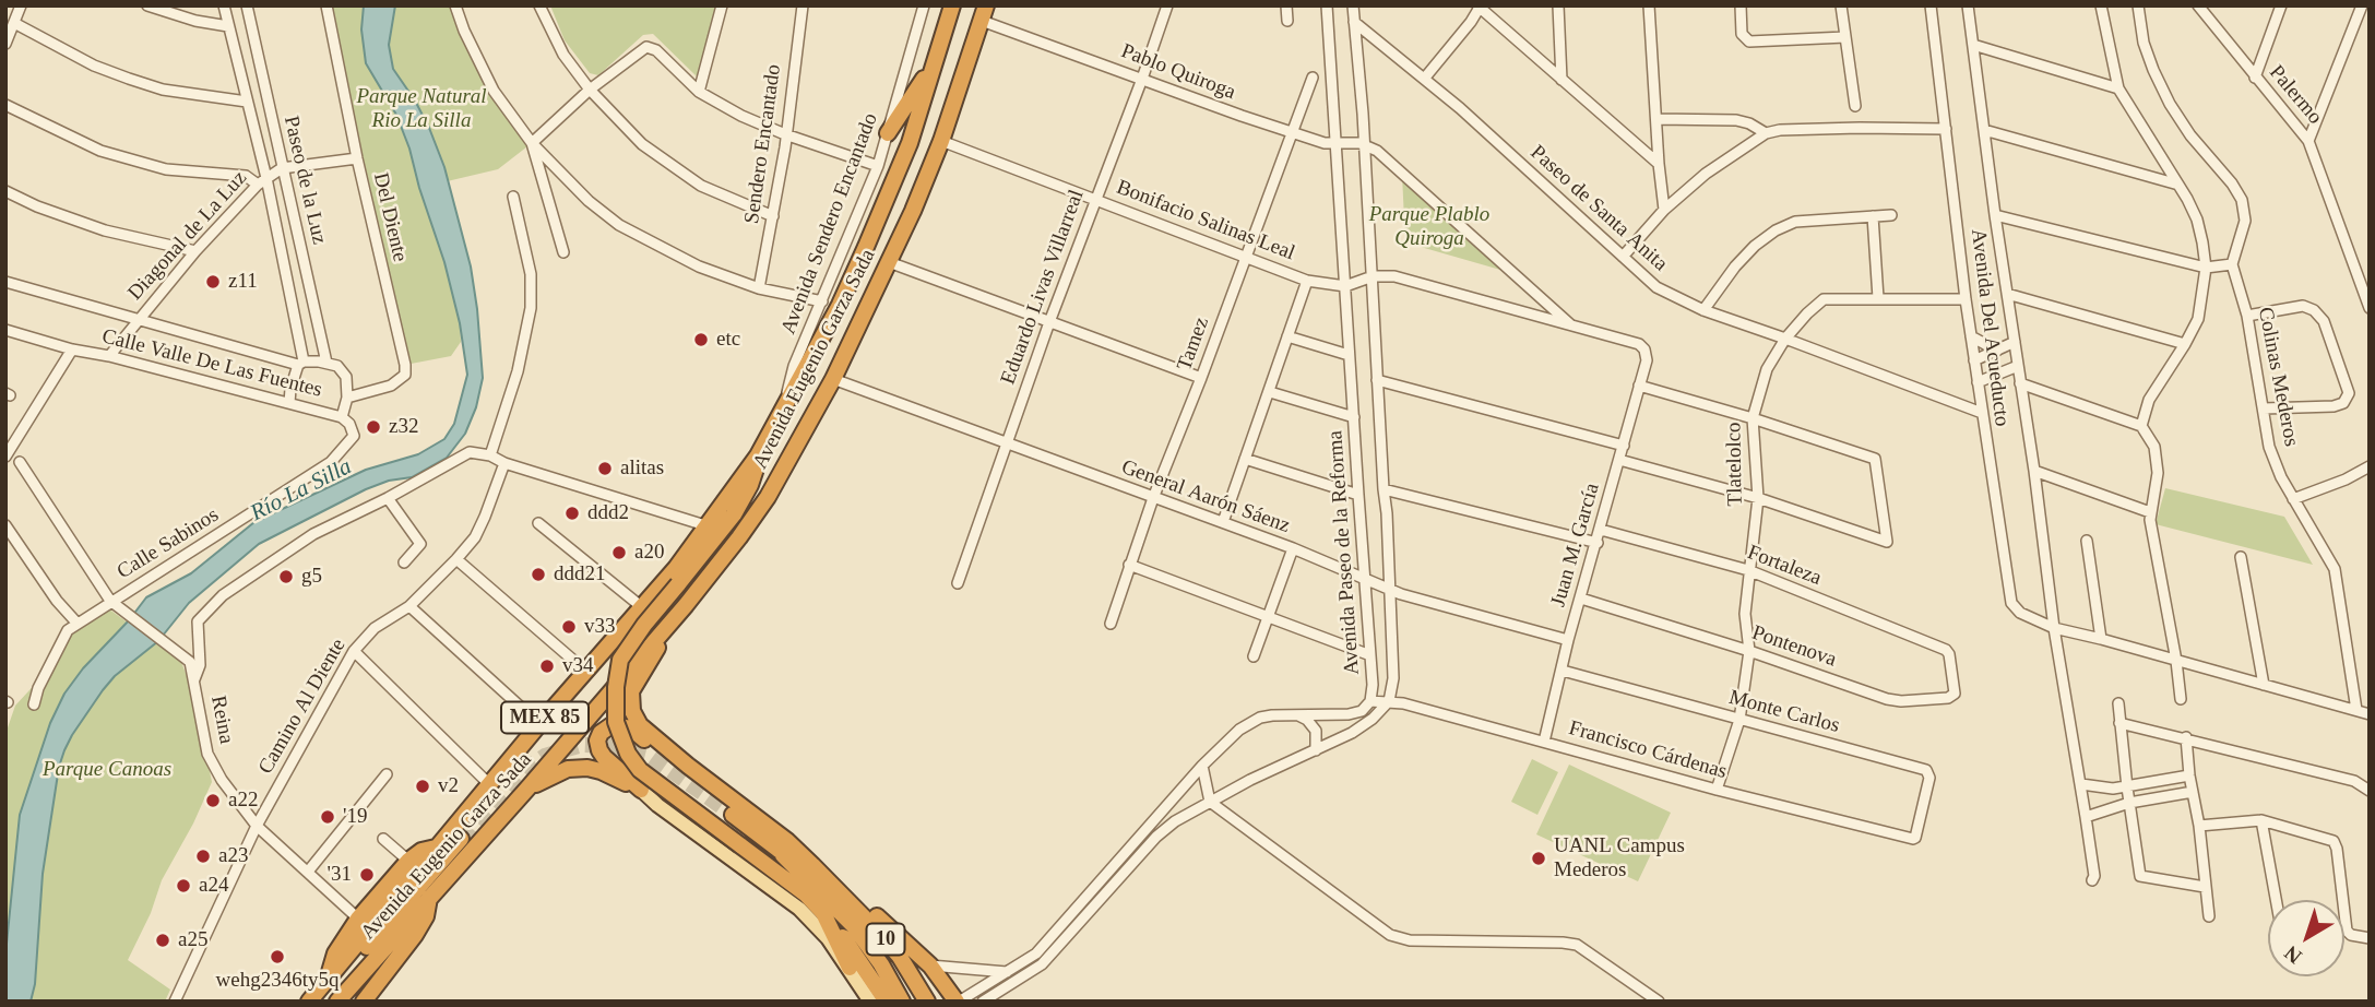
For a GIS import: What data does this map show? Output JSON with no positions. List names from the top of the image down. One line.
{"streets":{"highway":["Avenida Eugenio Garza Sada","MEX 85","10"],"street":["Pablo Quiroga","Palermo","Sendero Encantado","Paseo de la Luz","Paseo de Santa Anita","Del Diente","Bonifacio Salinas Leal","Avenida Sendero Encantado","Diagonal de La Luz","Eduardo Livas Villarreal","Avenida Del Acueducto","Tamez","Calle Valle De Las Fuentes","Colinas Mederos","Tlatelolco","General Aarón Sáenz","Calle Sabinos","Juan M. García","Avenida Paseo de la Reforma","Fortaleza","Pontenova","Camino Al Diente","Monte Carlos","Reina","Francisco Cárdenas"]},"crossings":[["Pablo Quiroga","Eduardo Livas Villarreal"],["Pablo Quiroga","Tamez"],["Pablo Quiroga","Avenida Eugenio Garza Sada"],["Pablo Quiroga","Avenida Paseo de la Reforma"],["Paseo de la Luz","Diagonal de La Luz"],["Paseo de Santa Anita","Avenida Del Acueducto"],["Paseo de Santa Anita","Tlatelolco"],["Paseo de Santa Anita","Avenida Paseo de la Reforma"],["Del Diente","Calle Sabinos"],["Bonifacio Salinas Leal","Eduardo Livas Villarreal"],["Bonifacio Salinas Leal","Tamez"],["Bonifacio Salinas Leal","Avenida Eugenio Garza Sada"],["Bonifacio Salinas Leal","Avenida Paseo de la Reforma"],["Avenida Sendero Encantado","Avenida Eugenio Garza Sada"],["Diagonal de La Luz","Calle Valle De Las Fuentes"],["Eduardo Livas Villarreal","General Aarón Sáenz"],["Avenida Del Acueducto","Tlatelolco"],["Tamez","General Aarón Sáenz"],["Avenida Eugenio Garza Sada","General Aarón Sáenz"],["Avenida Eugenio Garza Sada","10"],["Calle Valle De Las Fuentes","Calle Sabinos"],["Tlatelolco","Fortaleza"],["Tlatelolco","Pontenova"],["Tlatelolco","Monte Carlos"],["Tlatelolco","Francisco Cárdenas"],["General Aarón Sáenz","Juan M. García"],["General Aarón Sáenz","Avenida Paseo de la Reforma"],["Calle Sabinos","Reina"],["Juan M. García","Fortaleza"],["Juan M. García","Pontenova"],["Juan M. García","Monte Carlos"],["Juan M. García","Francisco Cárdenas"],["Avenida Paseo de la Reforma","Francisco Cárdenas"],["Fortaleza","Pontenova"],["Camino Al Diente","Reina"],["Monte Carlos","Francisco Cárdenas"]],"water":["Río La Silla"],"parks":["Parque Natural Rio La Silla","Parque Plablo Quiroga","Parque Canoas"],"places":["z11","etc","z32","alitas","ddd2","a20","ddd21","g5","v33","v34","v2","a22","'19","a23","UANL Campus Mederos","'31","a24","a25","wehg2346ty5q"],"north":"bottom left"}
